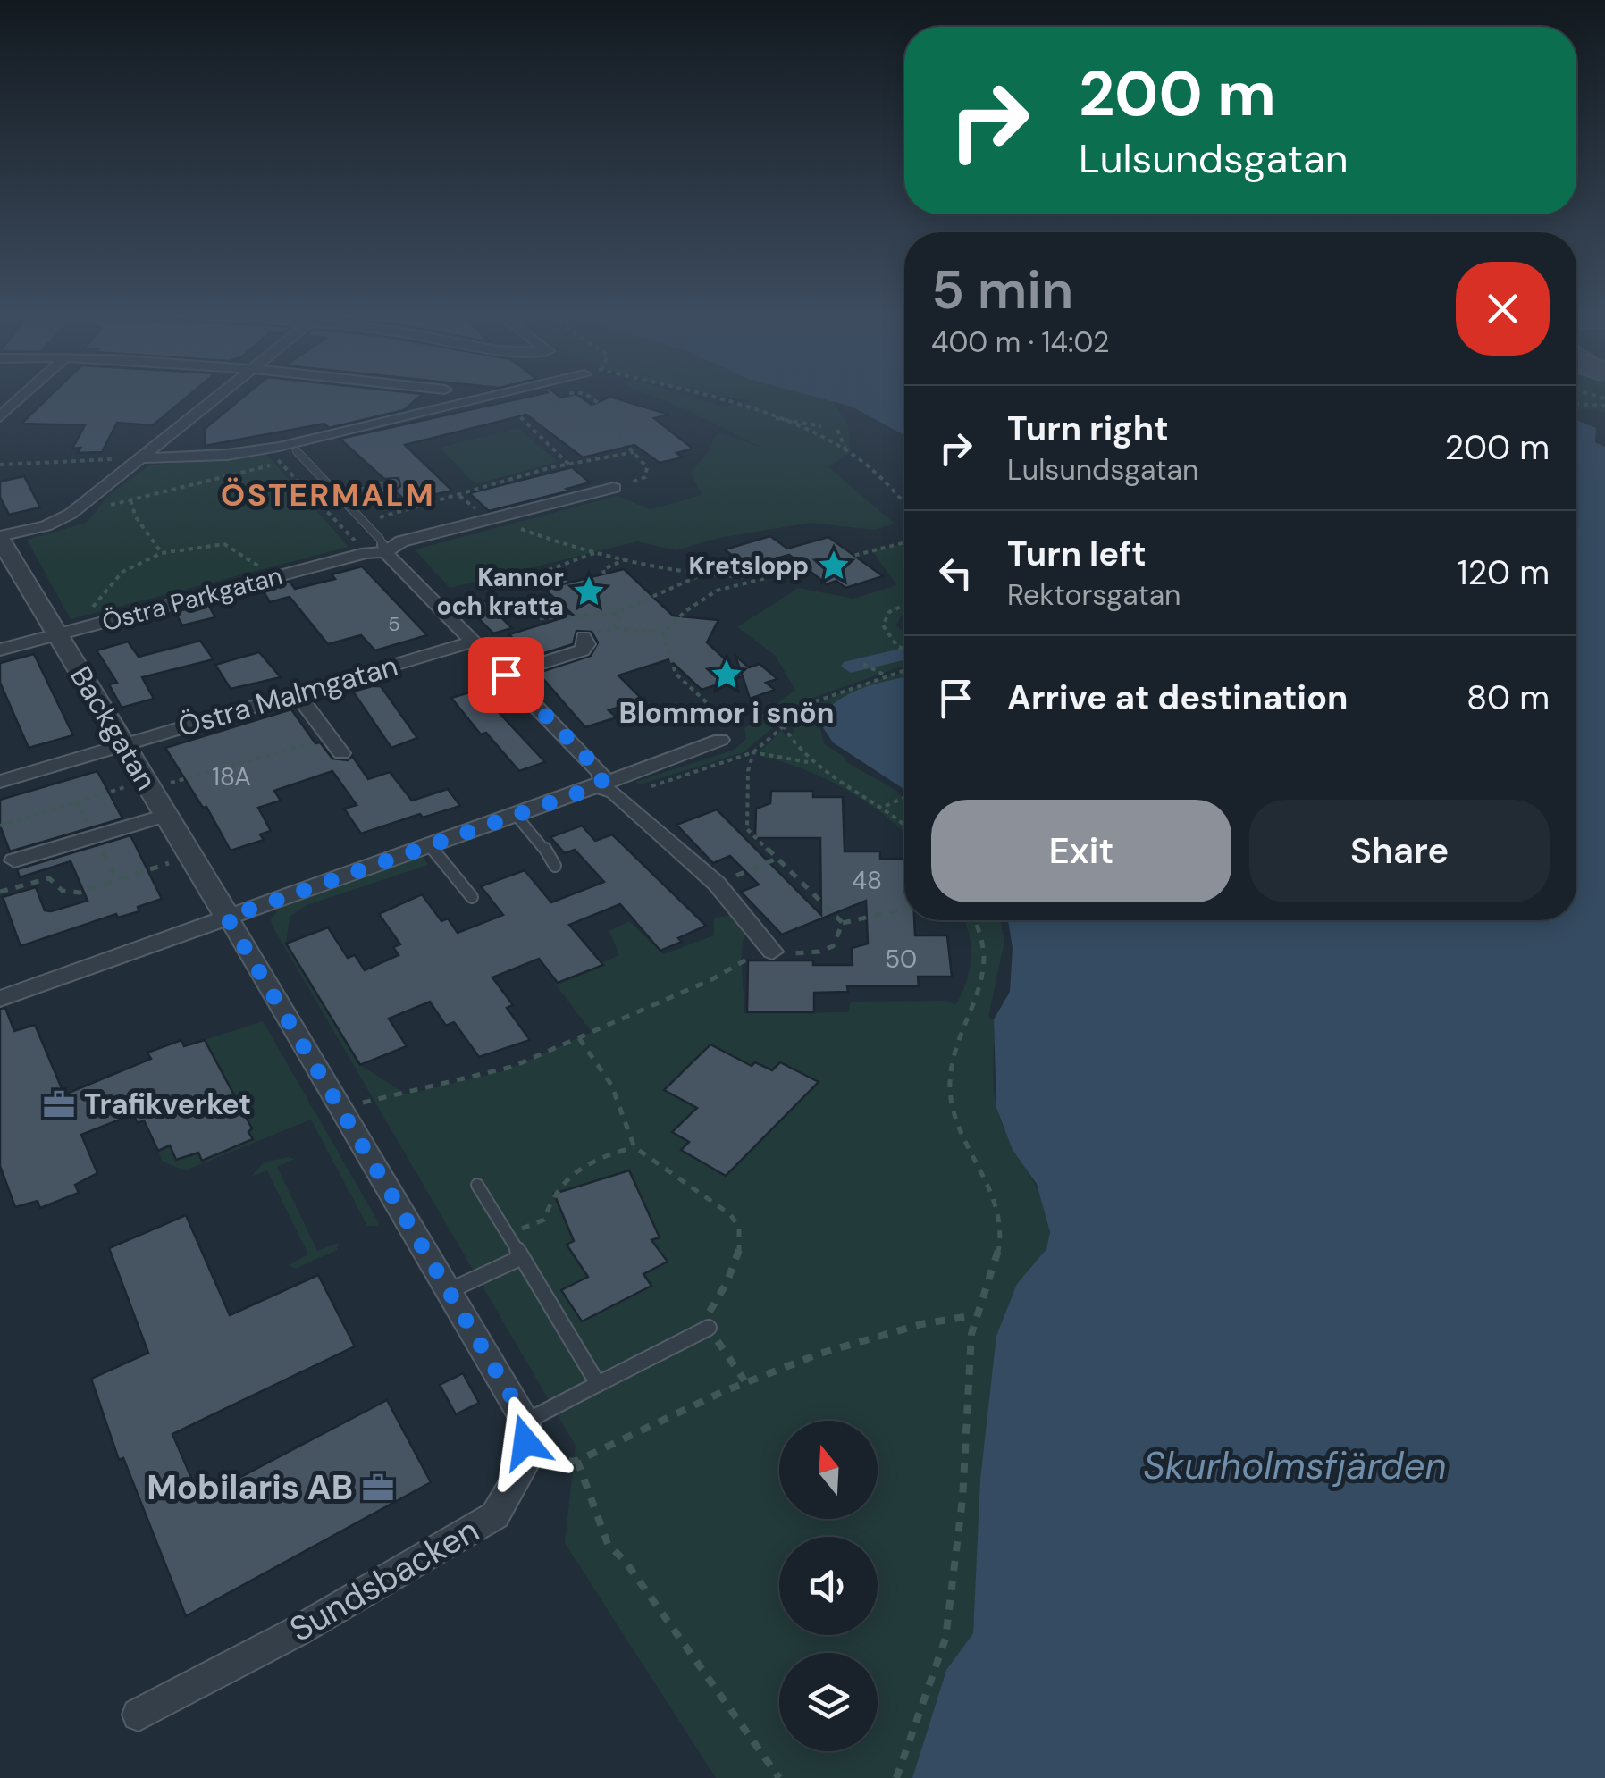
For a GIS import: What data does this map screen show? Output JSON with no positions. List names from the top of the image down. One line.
{"streets":{"street":["Östra Parkgatan","Östra Malmgatan","Backgatan","Sundsbacken"]},"crossings":[["Östra Parkgatan","Backgatan"],["Östra Malmgatan","Backgatan"]],"districts":["ÖSTERMALM"],"water":["Skurholmsfjärden"],"places":{"place":["Kretslopp","Kannor och kratta","Blommor i snön"],"office":["Trafikverket","Mobilaris AB"]},"house_numbers":["5","18A","48","50"],"north":"top","page":{"turn":["200 m","Lulsundsgatan"],"heading":["5 min","400 m · 14:02"],"list":[{"name":"Turn right","note":"Lulsundsgatan","value":"200 m"},{"name":"Turn left","note":"Rektorsgatan","value":"120 m"},{"name":"Arrive at destination","value":"80 m"}],"buttons":["Exit","Share"]}}
